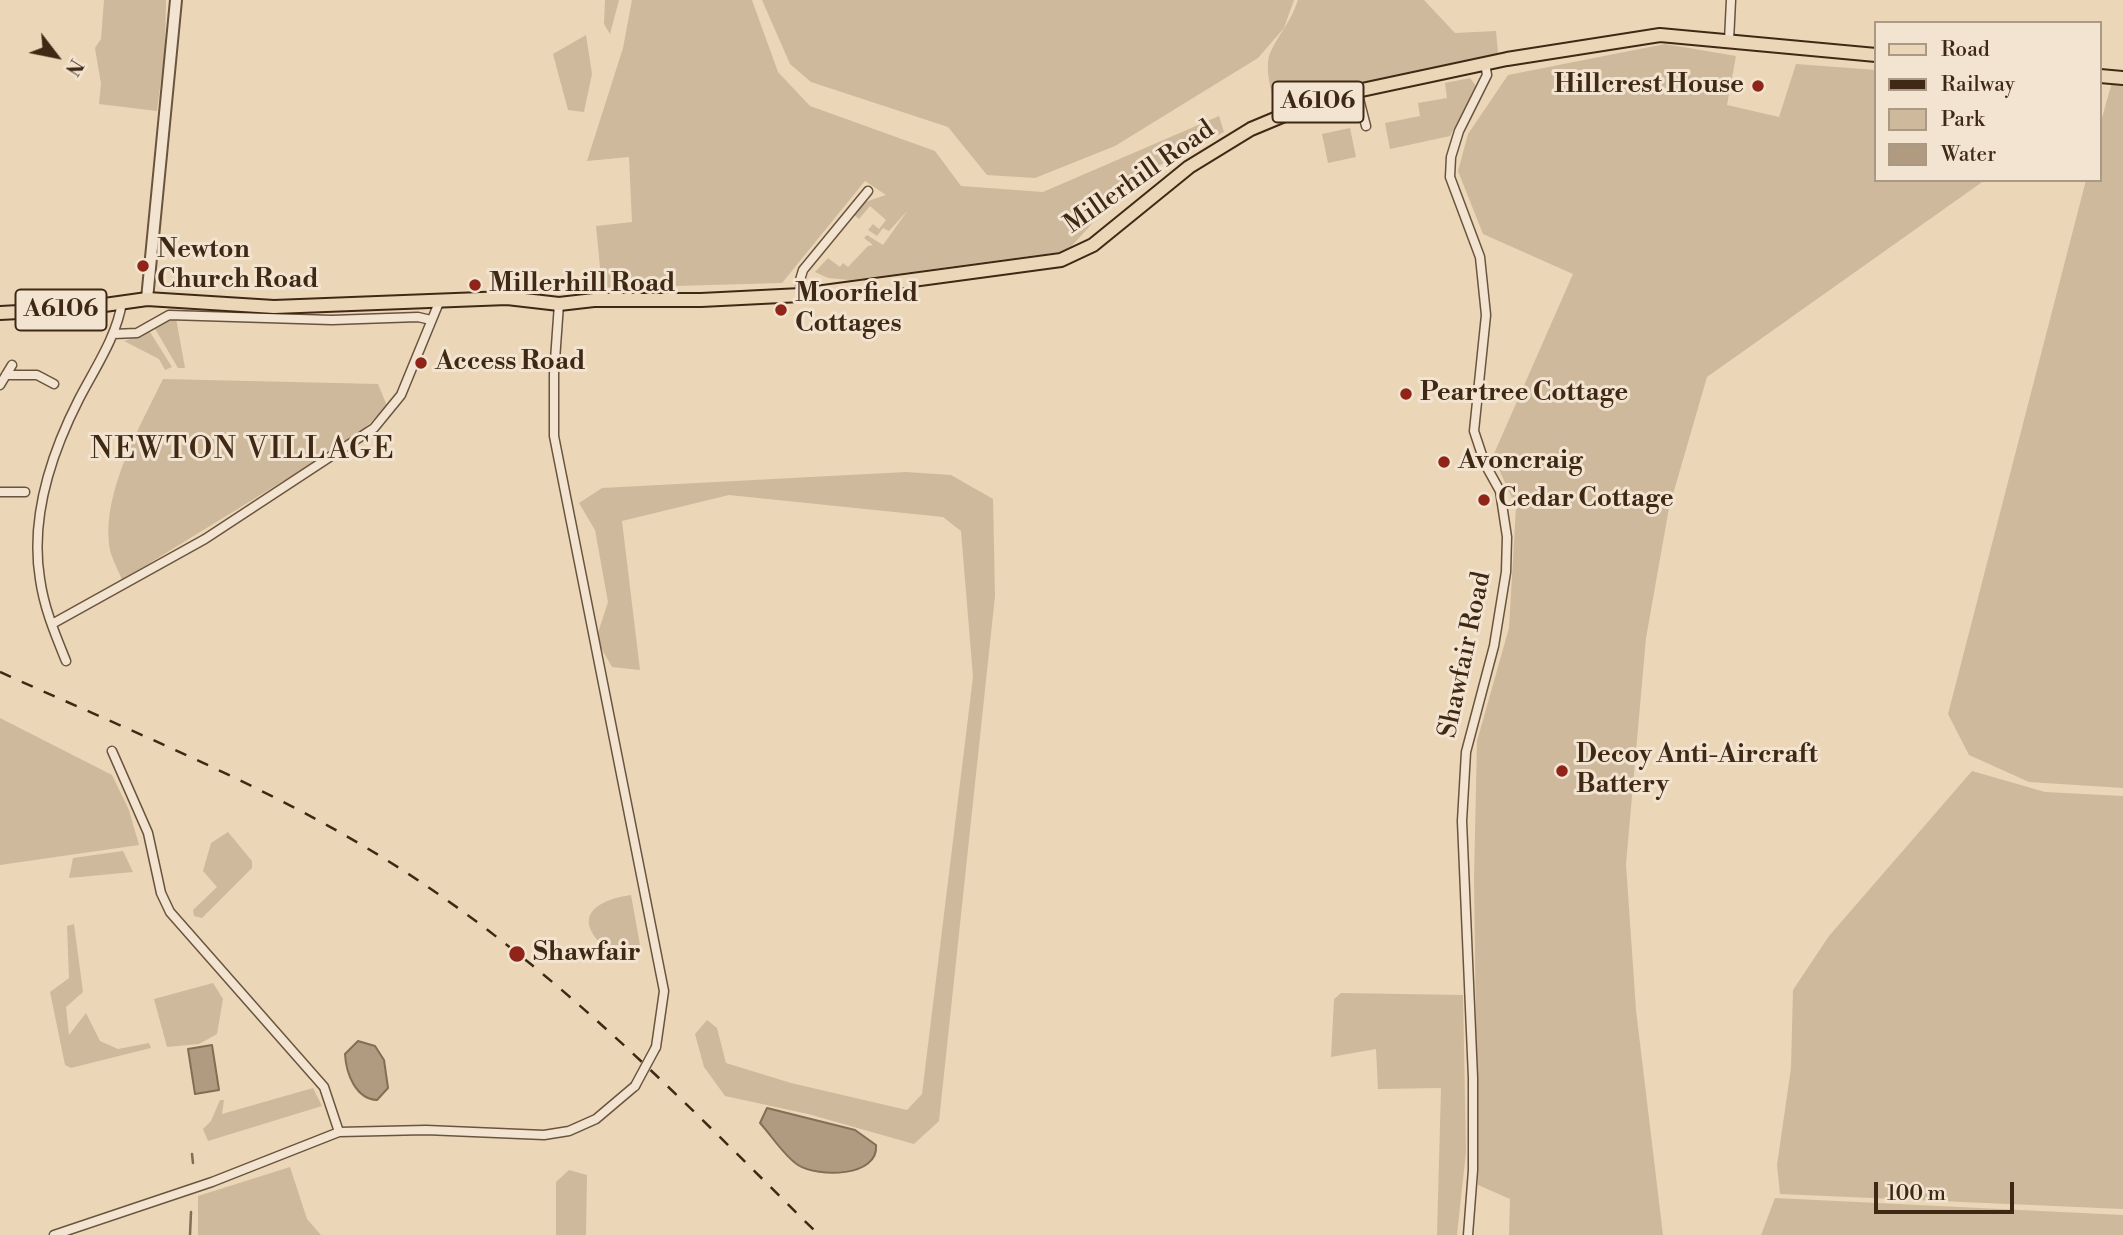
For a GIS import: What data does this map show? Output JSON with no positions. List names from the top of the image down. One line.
{"streets":{"main road":["A6106","Millerhill Road"],"street":["Shawfair Road"]},"crossings":[["Millerhill Road","Shawfair Road"]],"districts":["NEWTON VILLAGE"],"places":["Hillcrest House","Newton Church Road","Millerhill Road","Moorfield Cottages","Access Road","Peartree Cottage","Avoncraig","Cedar Cottage","Decoy Anti-Aircraft Battery","Shawfair"],"legend":["Road","Railway","Park","Water"],"scale_bar":"100 m","north":"bottom right"}
